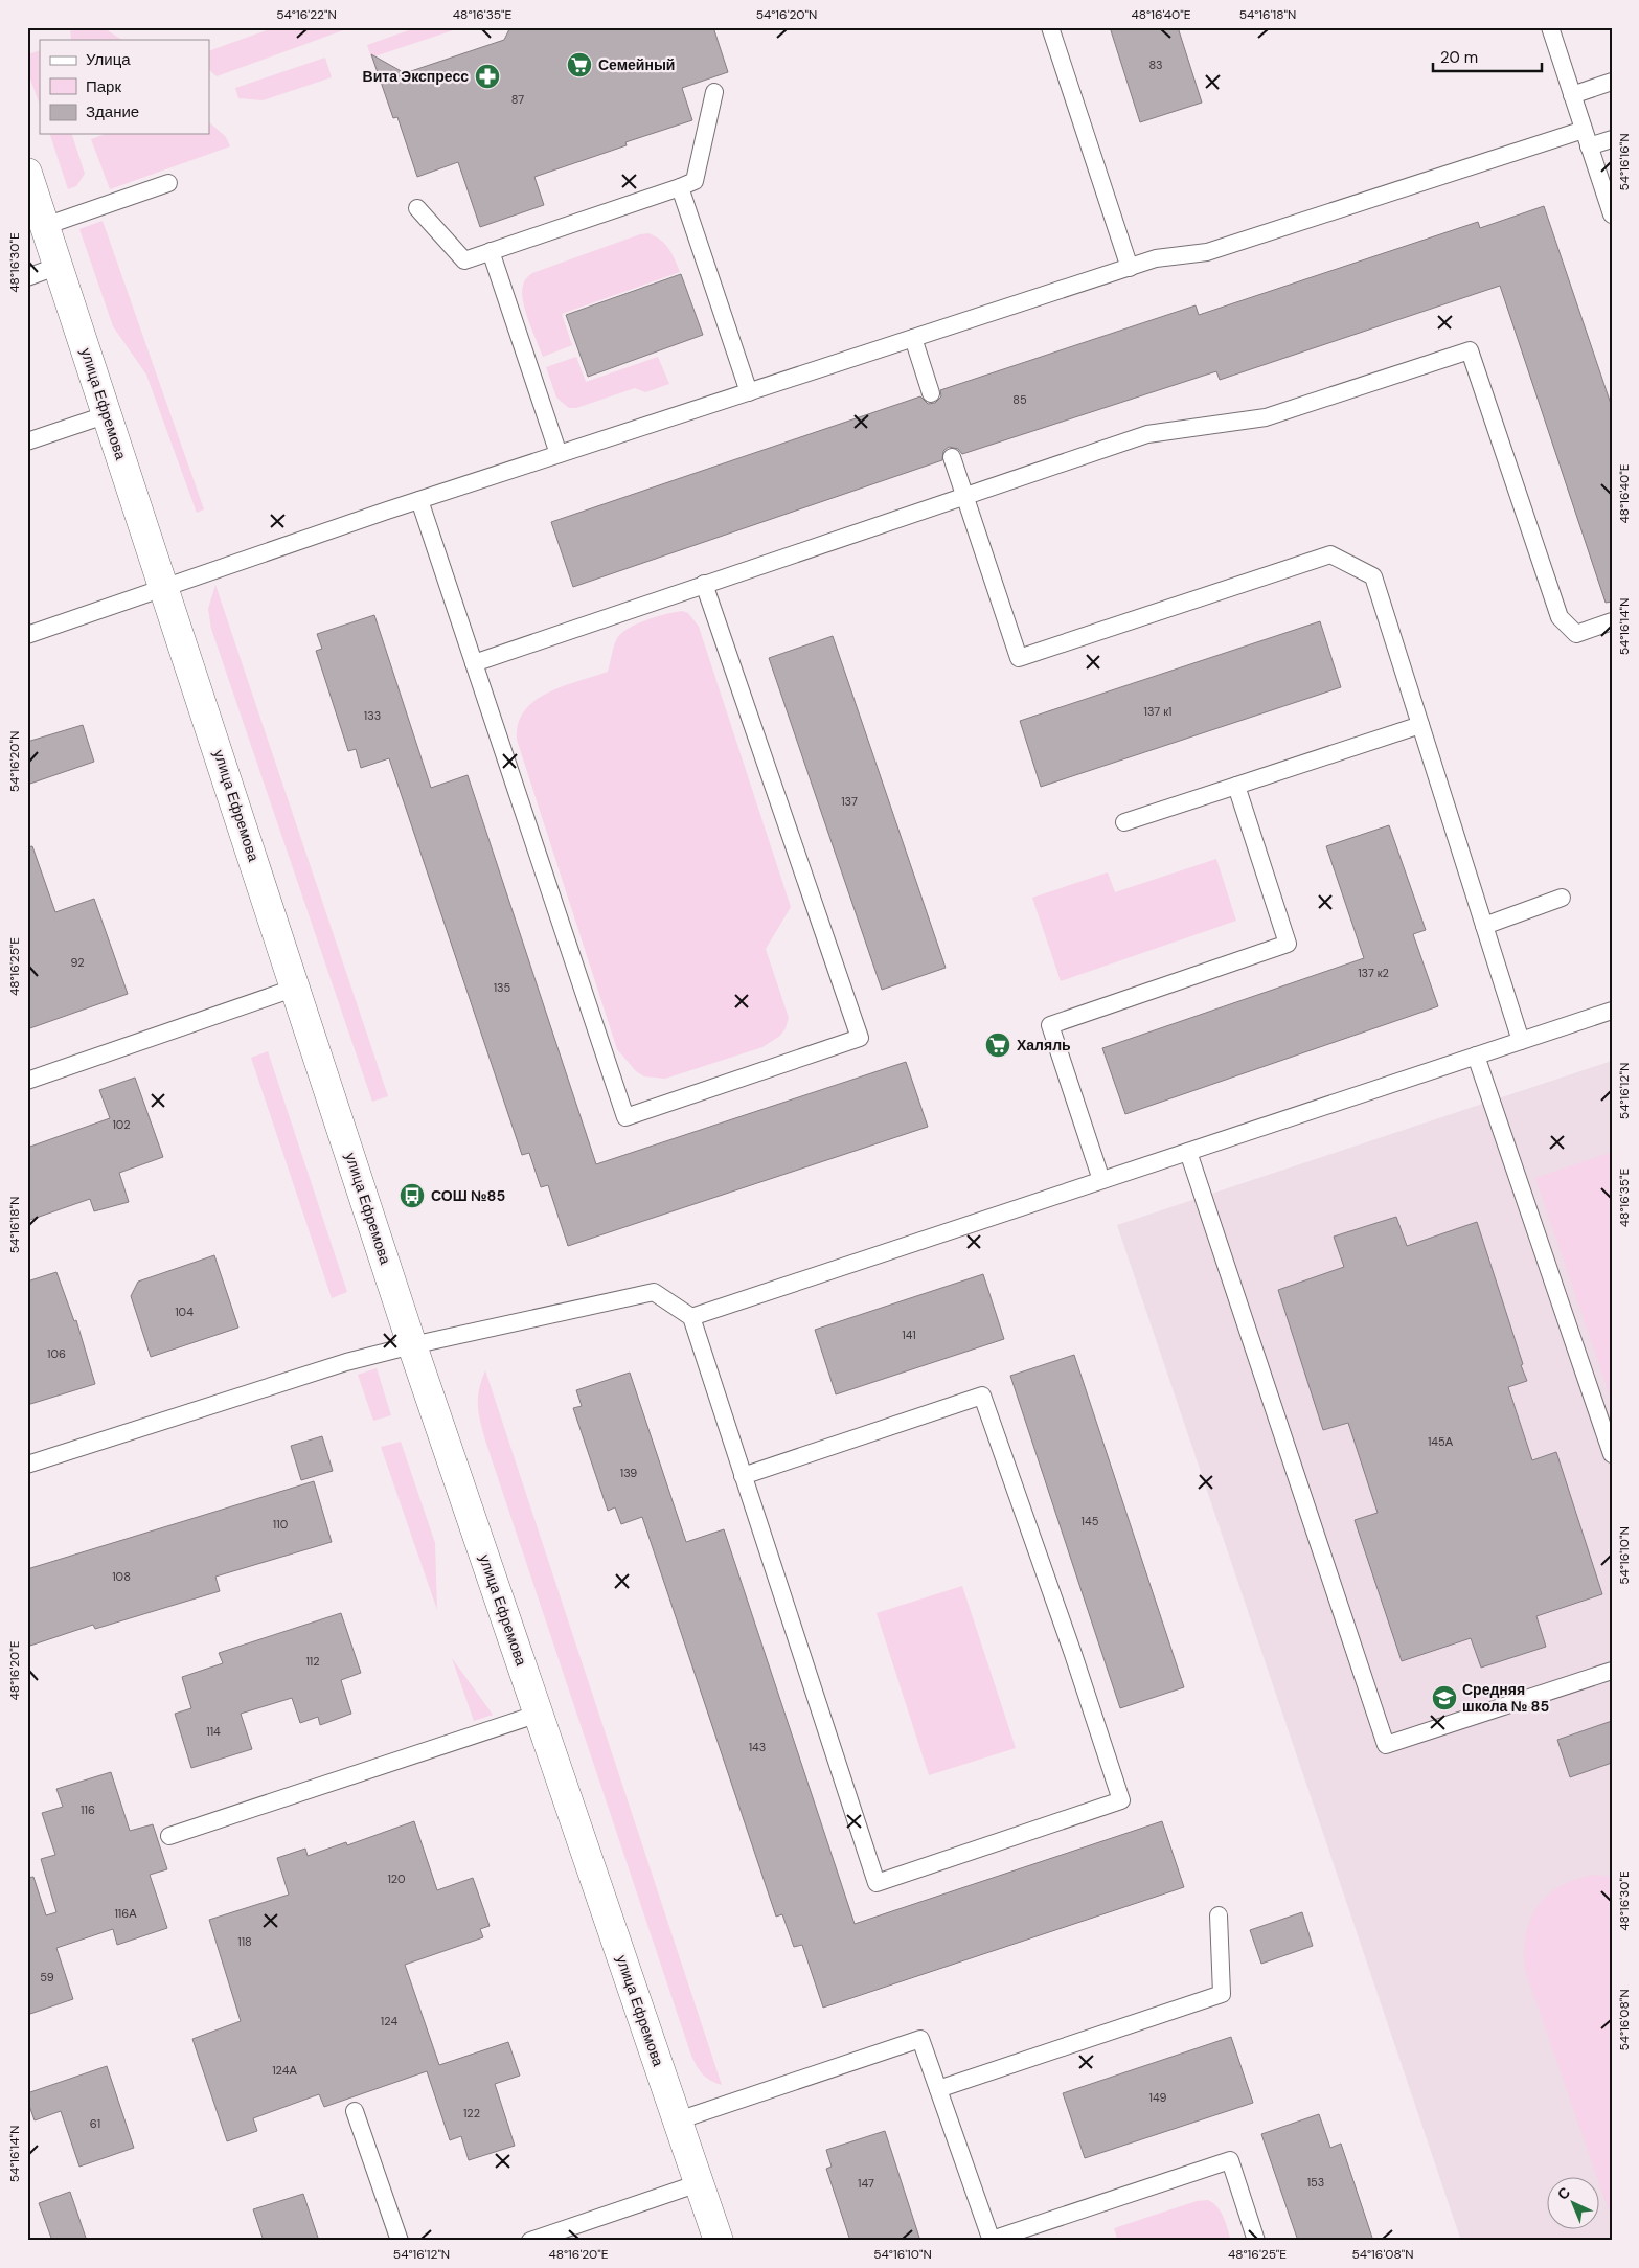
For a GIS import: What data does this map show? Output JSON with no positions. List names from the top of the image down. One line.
{"streets":{"street":["улица Ефремова"]},"places":{"supermarket":["Семейный","Халяль"],"pharmacy":["Вита Экспресс"],"bus stop":["СОШ №85"],"school or university":["Средняя школа № 85"]},"house_numbers":["83","87","85","137 к1","133","137","92","137 к2","135","102","104","141","106","145А","139","145","110","108","112","114","143","116","120","116А","118","59","124","124А","149","122","61","153","147"],"legend":["Улица","Парк","Здание"],"scale_bar":"20 m","north":"top left","coordinates":["54°16'22\"N","48°16'35\"E","54°16'20\"N","48°16'40\"E","54°16'18\"N","54°16'16\"N","48°16'30\"E","54°16'14\"N","48°16'25\"E","54°16'12\"N","54°16'10\"N","48°16'20\"E","54°16'08\"N"]}
